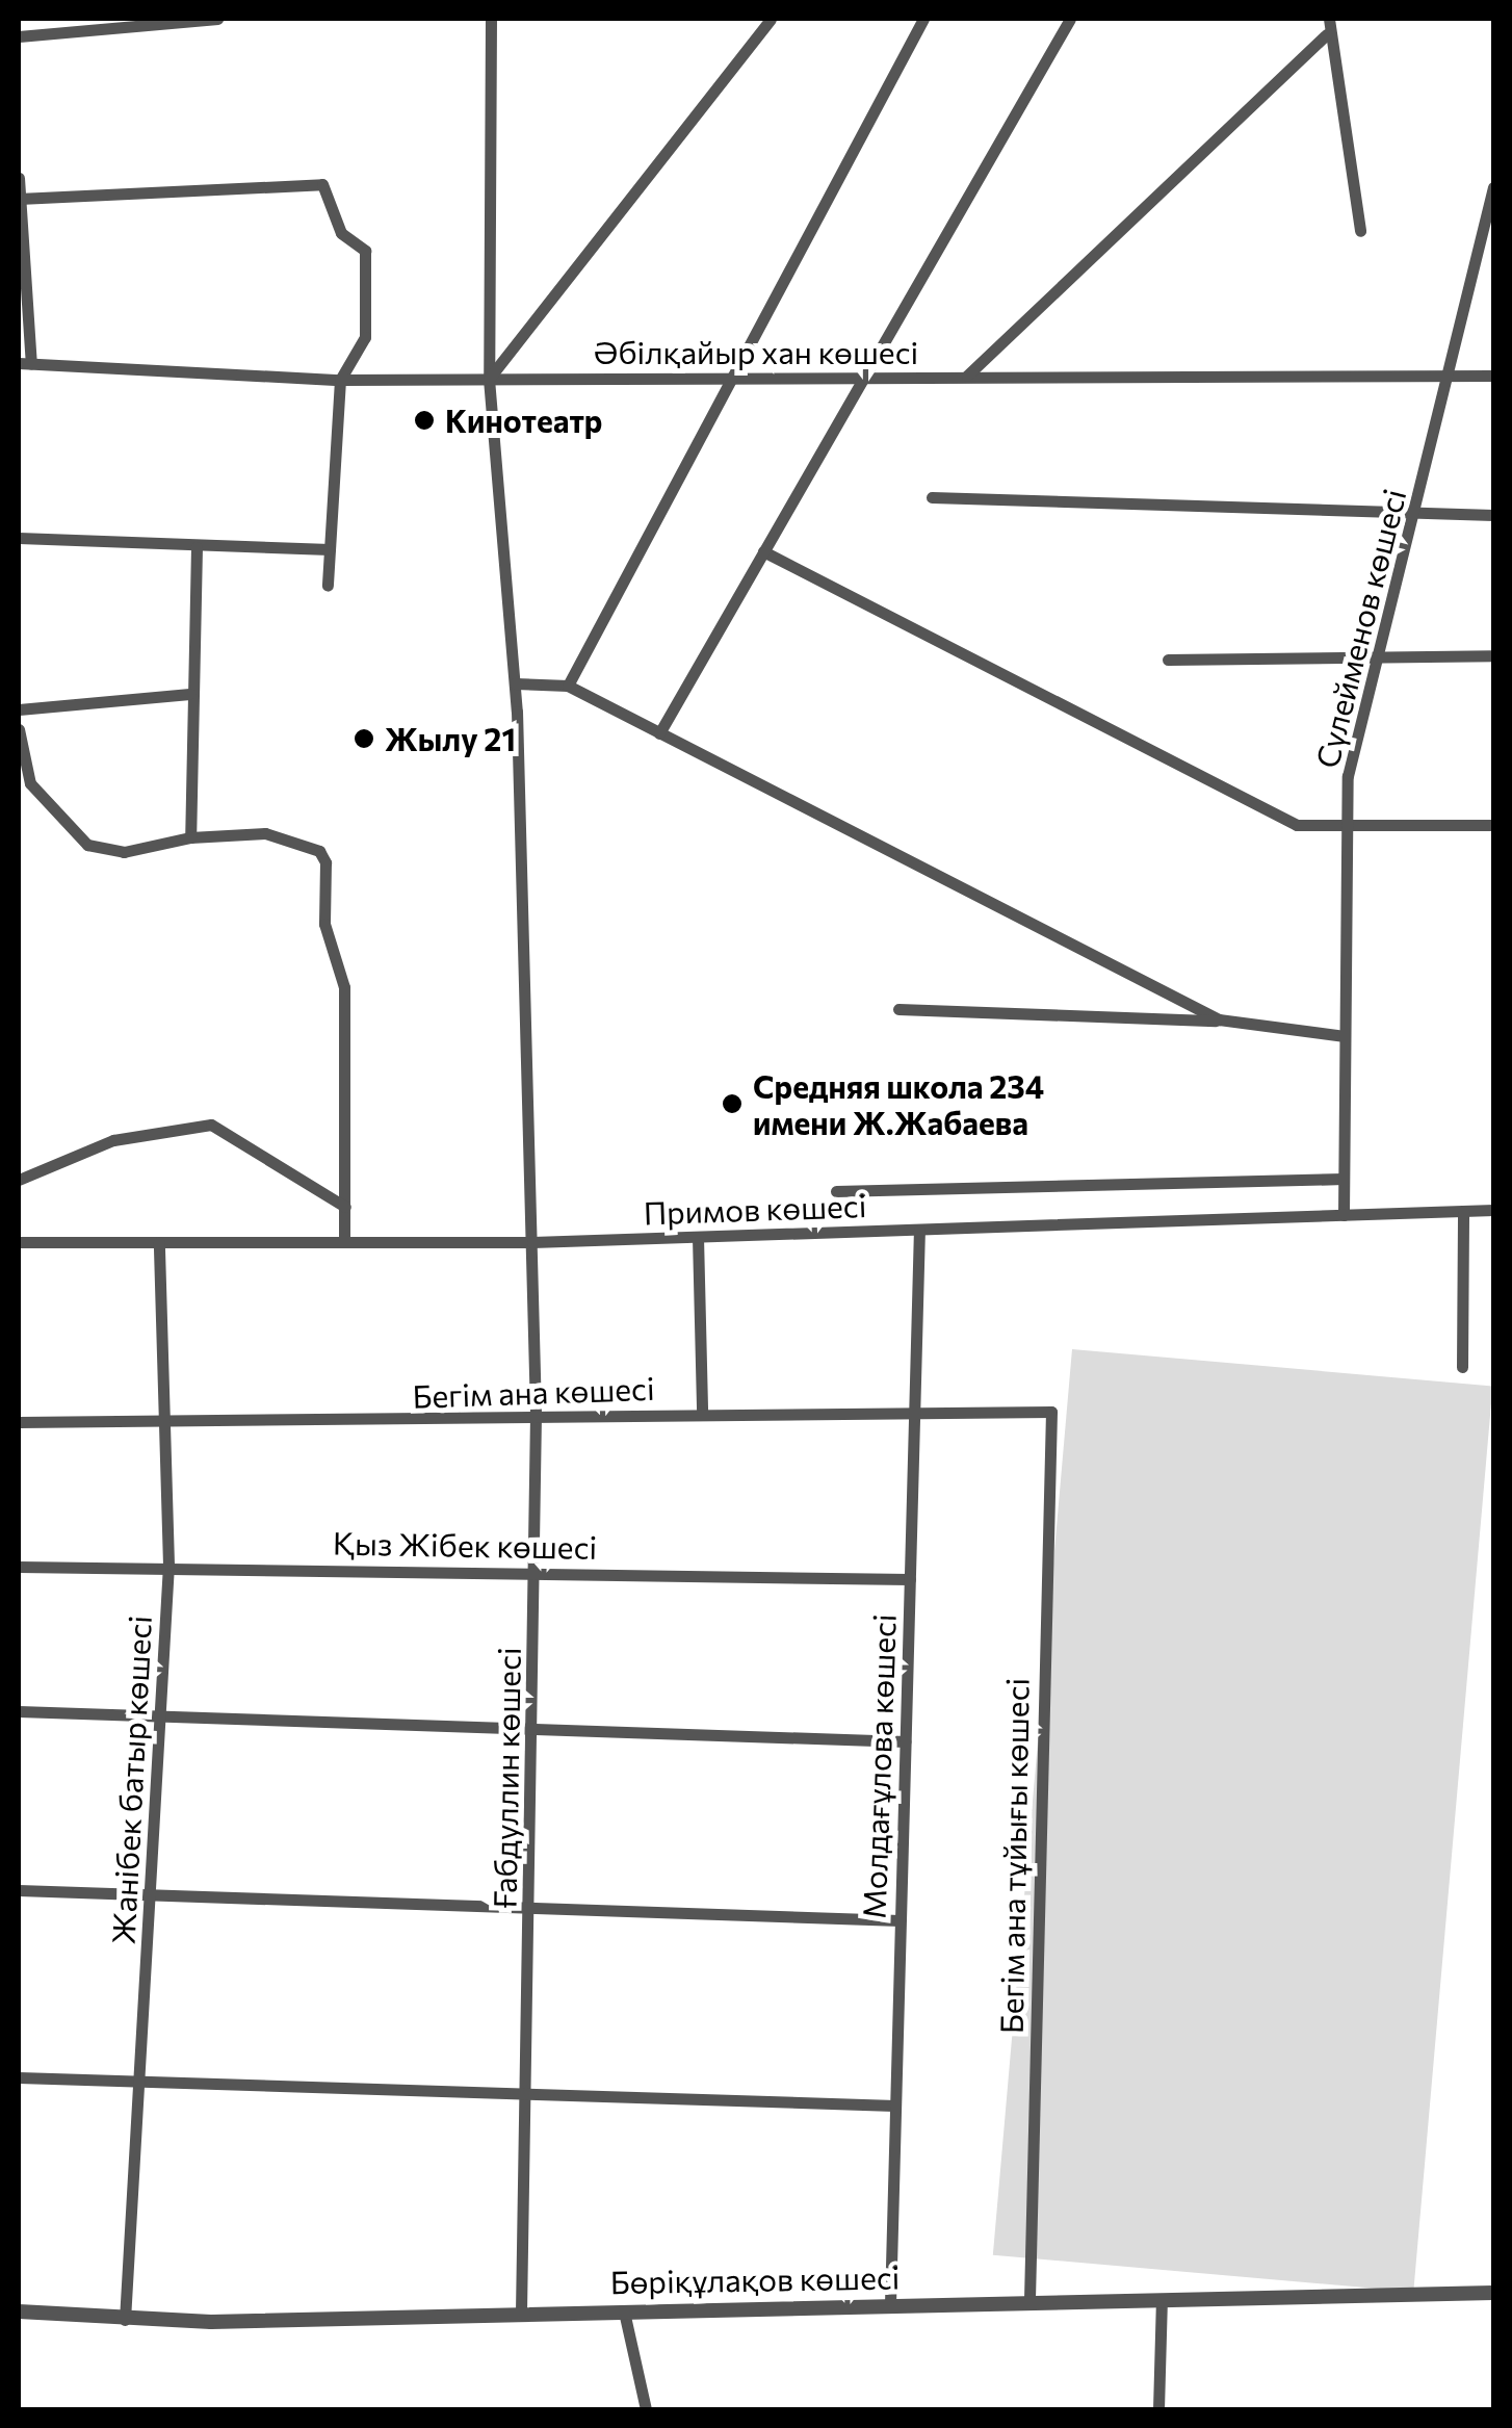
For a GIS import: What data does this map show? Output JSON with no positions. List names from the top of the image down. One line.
{"streets":{"street":["Әбілқайыр хан көшесі","Сүлейменов көшесі","Примов көшесі","Бегім ана көшесі","Қыз Жібек көшесі","Молдағұлова көшесі","Ғабдуллин көшесі","Жанібек батыр көшесі","Бегім ана тұйығы көшесі","Бөріқұлақов көшесі"]},"crossings":[["Әбілқайыр хан көшесі","Сүлейменов көшесі"],["Әбілқайыр хан көшесі","Ғабдуллин көшесі"],["Сүлейменов көшесі","Примов көшесі"],["Примов көшесі","Молдағұлова көшесі"],["Примов көшесі","Ғабдуллин көшесі"],["Примов көшесі","Жанібек батыр көшесі"],["Бегім ана көшесі","Молдағұлова көшесі"],["Бегім ана көшесі","Ғабдуллин көшесі"],["Бегім ана көшесі","Жанібек батыр көшесі"],["Бегім ана көшесі","Бегім ана тұйығы көшесі"],["Қыз Жібек көшесі","Молдағұлова көшесі"],["Қыз Жібек көшесі","Ғабдуллин көшесі"],["Қыз Жібек көшесі","Жанібек батыр көшесі"],["Молдағұлова көшесі","Бөріқұлақов көшесі"],["Ғабдуллин көшесі","Бөріқұлақов көшесі"],["Жанібек батыр көшесі","Бөріқұлақов көшесі"],["Бегім ана тұйығы көшесі","Бөріқұлақов көшесі"]],"places":["Кинотеатр","Жылу 21","Средняя школа 234 имени Ж.Жабаева"]}
